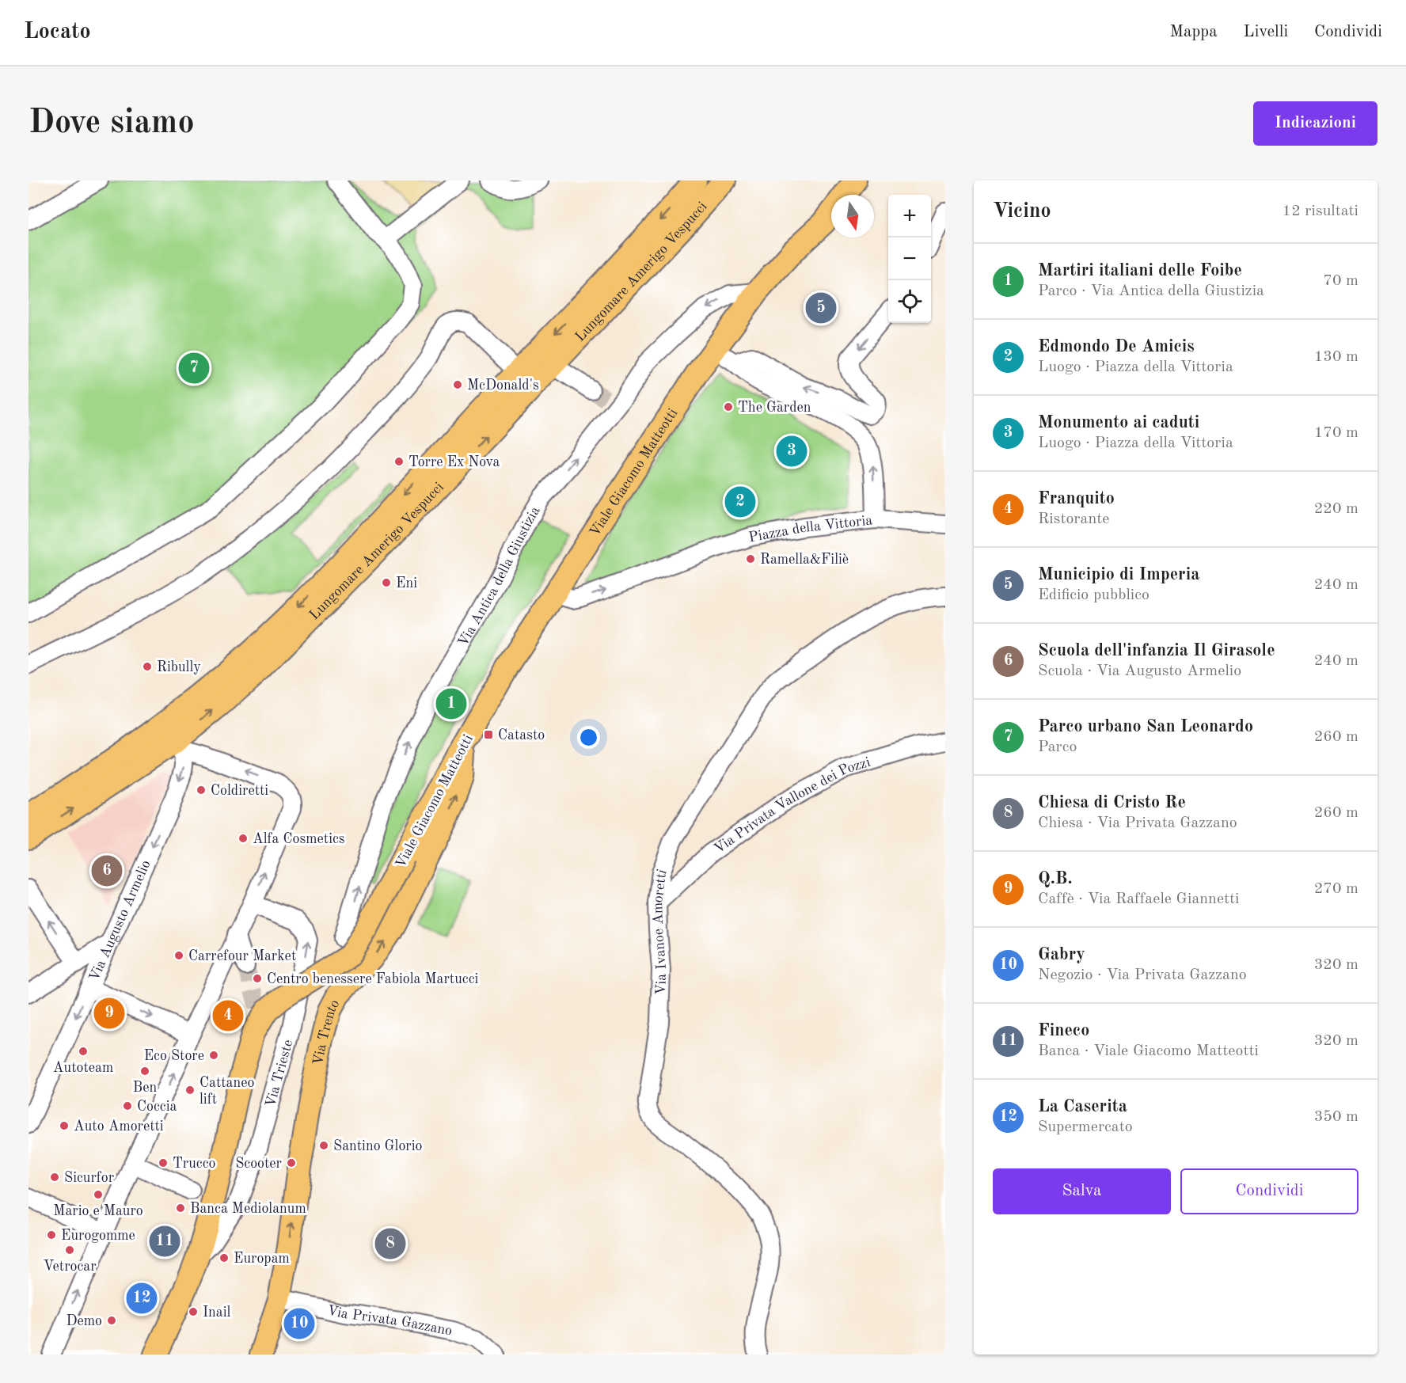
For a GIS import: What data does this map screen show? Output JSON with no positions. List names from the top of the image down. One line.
{"streets":{"main road":["Lungomare Amerigo Vespucci","Viale Giacomo Matteotti","Via Trento"],"street":["Piazza della Vittoria","Via Antica della Giustizia","Via Privata Vallone dei Pozzi","Via Augusto Armelio","Via Ivanoe Amoretti","Via Trieste","Via Privata Gazzano"]},"crossings":[["Lungomare Amerigo Vespucci","Via Augusto Armelio"],["Viale Giacomo Matteotti","Piazza della Vittoria"],["Viale Giacomo Matteotti","Via Antica della Giustizia"],["Viale Giacomo Matteotti","Via Trento"],["Viale Giacomo Matteotti","Via Trieste"],["Via Privata Vallone dei Pozzi","Via Ivanoe Amoretti"],["Via Trento","Via Privata Gazzano"]],"one_way":["Via Antica della Giustizia","Via Trento"],"places":{"other":["McDonald's","The Garden","Torre Ex Nova","Ramella&Filiè","Eni","Ribully","Coldiretti","Alfa Cosmetics","Carrefour Market","Centro benessere Fabiola Martucci","Autoteam","Eco Store","Ben","Cattaneo lift","Coccia","Auto Amoretti","Santino Glorio","Trucco","Scooter","Sicurfor","Mario e Mauro","Banca Mediolanum","Eurogomme","Vetrocar","Europam","Inail","Demo"],"transit":["Catasto"]},"north":"bottom","page":{"header":"Locato","nav":["Mappa","Livelli","Condividi"],"buttons":["Indicazioni",["Salva","Condividi"]],"title":"Dove siamo","heading":["Vicino","12 risultati"],"map_buttons":["+","−"],"list":[{"mark":"1","name":"Martiri italiani delle Foibe","note":"Parco · Via Antica della Giustizia","value":"70 m"},{"mark":"2","name":"Edmondo De Amicis","note":"Luogo · Piazza della Vittoria","value":"130 m"},{"mark":"3","name":"Monumento ai caduti","note":"Luogo · Piazza della Vittoria","value":"170 m"},{"mark":"4","name":"Franquito","note":"Ristorante","value":"220 m"},{"mark":"5","name":"Municipio di Imperia","note":"Edificio pubblico","value":"240 m"},{"mark":"6","name":"Scuola dell'infanzia Il Girasole","note":"Scuola · Via Augusto Armelio","value":"240 m"},{"mark":"7","name":"Parco urbano San Leonardo","note":"Parco","value":"260 m"},{"mark":"8","name":"Chiesa di Cristo Re","note":"Chiesa · Via Privata Gazzano","value":"260 m"},{"mark":"9","name":"Q.B.","note":"Caffè · Via Raffaele Giannetti","value":"270 m"},{"mark":"10","name":"Gabry","note":"Negozio · Via Privata Gazzano","value":"320 m"},{"mark":"11","name":"Fineco","note":"Banca · Viale Giacomo Matteotti","value":"320 m"},{"mark":"12","name":"La Caserita","note":"Supermercato","value":"350 m"}],"pins":["5","7","3","2","1","6","9","4","11","8","12","10"]}}
